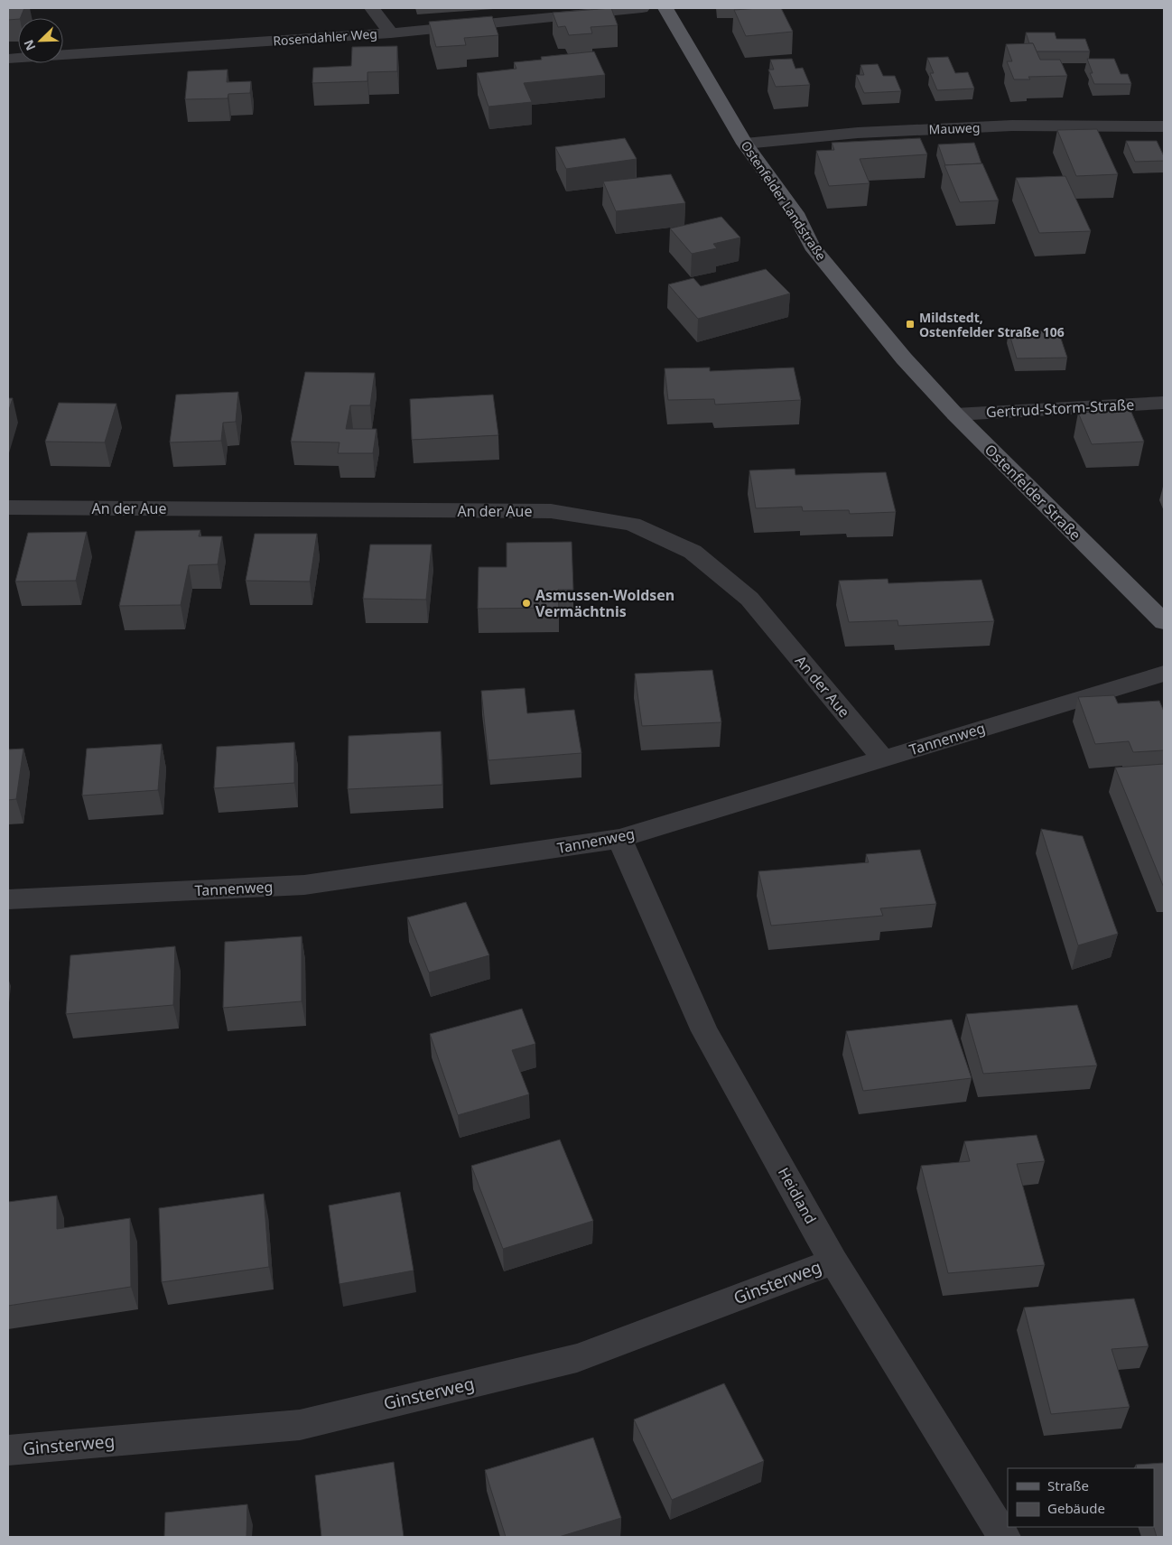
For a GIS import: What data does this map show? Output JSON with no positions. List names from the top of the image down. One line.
{"streets":{"main road":["Ostenfelder Landstraße","Ostenfelder Straße"],"street":["Rosendahler Weg","Mauweg","Gertrud-Storm-Straße","An der Aue","Tannenweg","Heidland","Ginsterweg"]},"crossings":[["Mauweg","Ostenfelder Landstraße"],["Ostenfelder Landstraße","Ostenfelder Straße"],["Gertrud-Storm-Straße","Ostenfelder Straße"],["An der Aue","Tannenweg"],["Tannenweg","Heidland"],["Heidland","Ginsterweg"]],"places":{"transit":["Mildstedt, Ostenfelder Straße 106"],"other":["Asmussen-Woldsen Vermächtnis"]},"legend":["Straße","Gebäude"],"north":"bottom left"}
